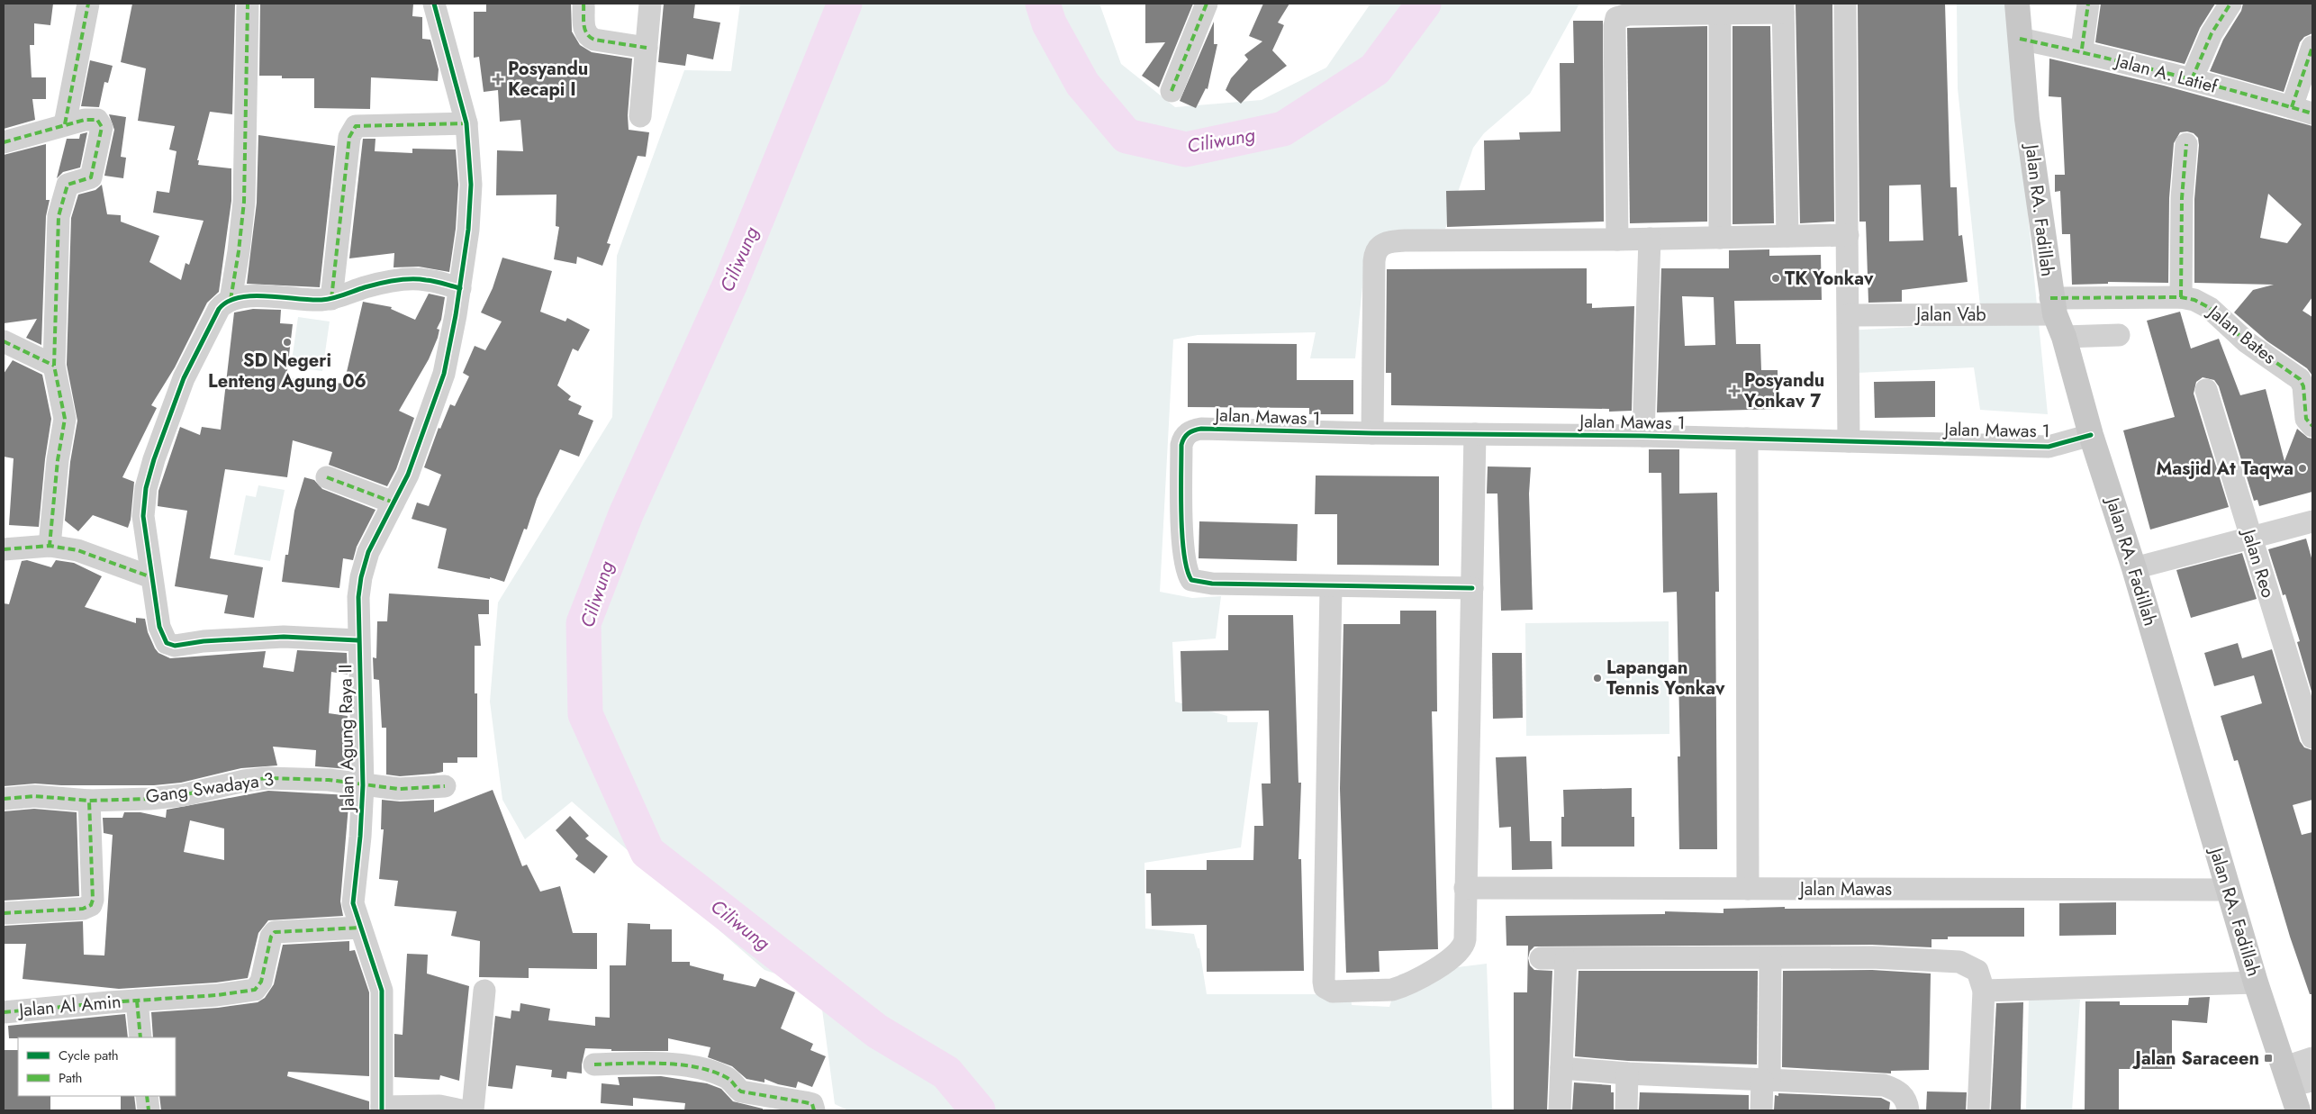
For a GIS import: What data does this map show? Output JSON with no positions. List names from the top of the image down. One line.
{"streets":{"main road":["Jalan RA. Fadillah"],"street":["Jalan A. Latief","Jalan Vab","Jalan Bates","Jalan Mawas 1","Jalan Reo","Jalan Agung Raya II","Gang Swadaya 3","Jalan Mawas","Jalan Al Amin"]},"crossings":[["Jalan A. Latief","Jalan RA. Fadillah"],["Jalan RA. Fadillah","Jalan Vab"],["Jalan RA. Fadillah","Jalan Bates"],["Jalan RA. Fadillah","Jalan Mawas 1"],["Jalan RA. Fadillah","Jalan Mawas"],["Jalan Vab","Jalan Bates"],["Jalan Agung Raya II","Gang Swadaya 3"],["Jalan Agung Raya II","Jalan Al Amin"]],"water":["Ciliwung"],"places":{"health":["Posyandu Kecapi I","Posyandu Yonkav 7"],"other":["TK Yonkav","SD Negeri Lenteng Agung 06","Masjid At Taqwa","Lapangan Tennis Yonkav"],"transit":["Jalan Saraceen"]},"legend":["Cycle path","Path"]}
